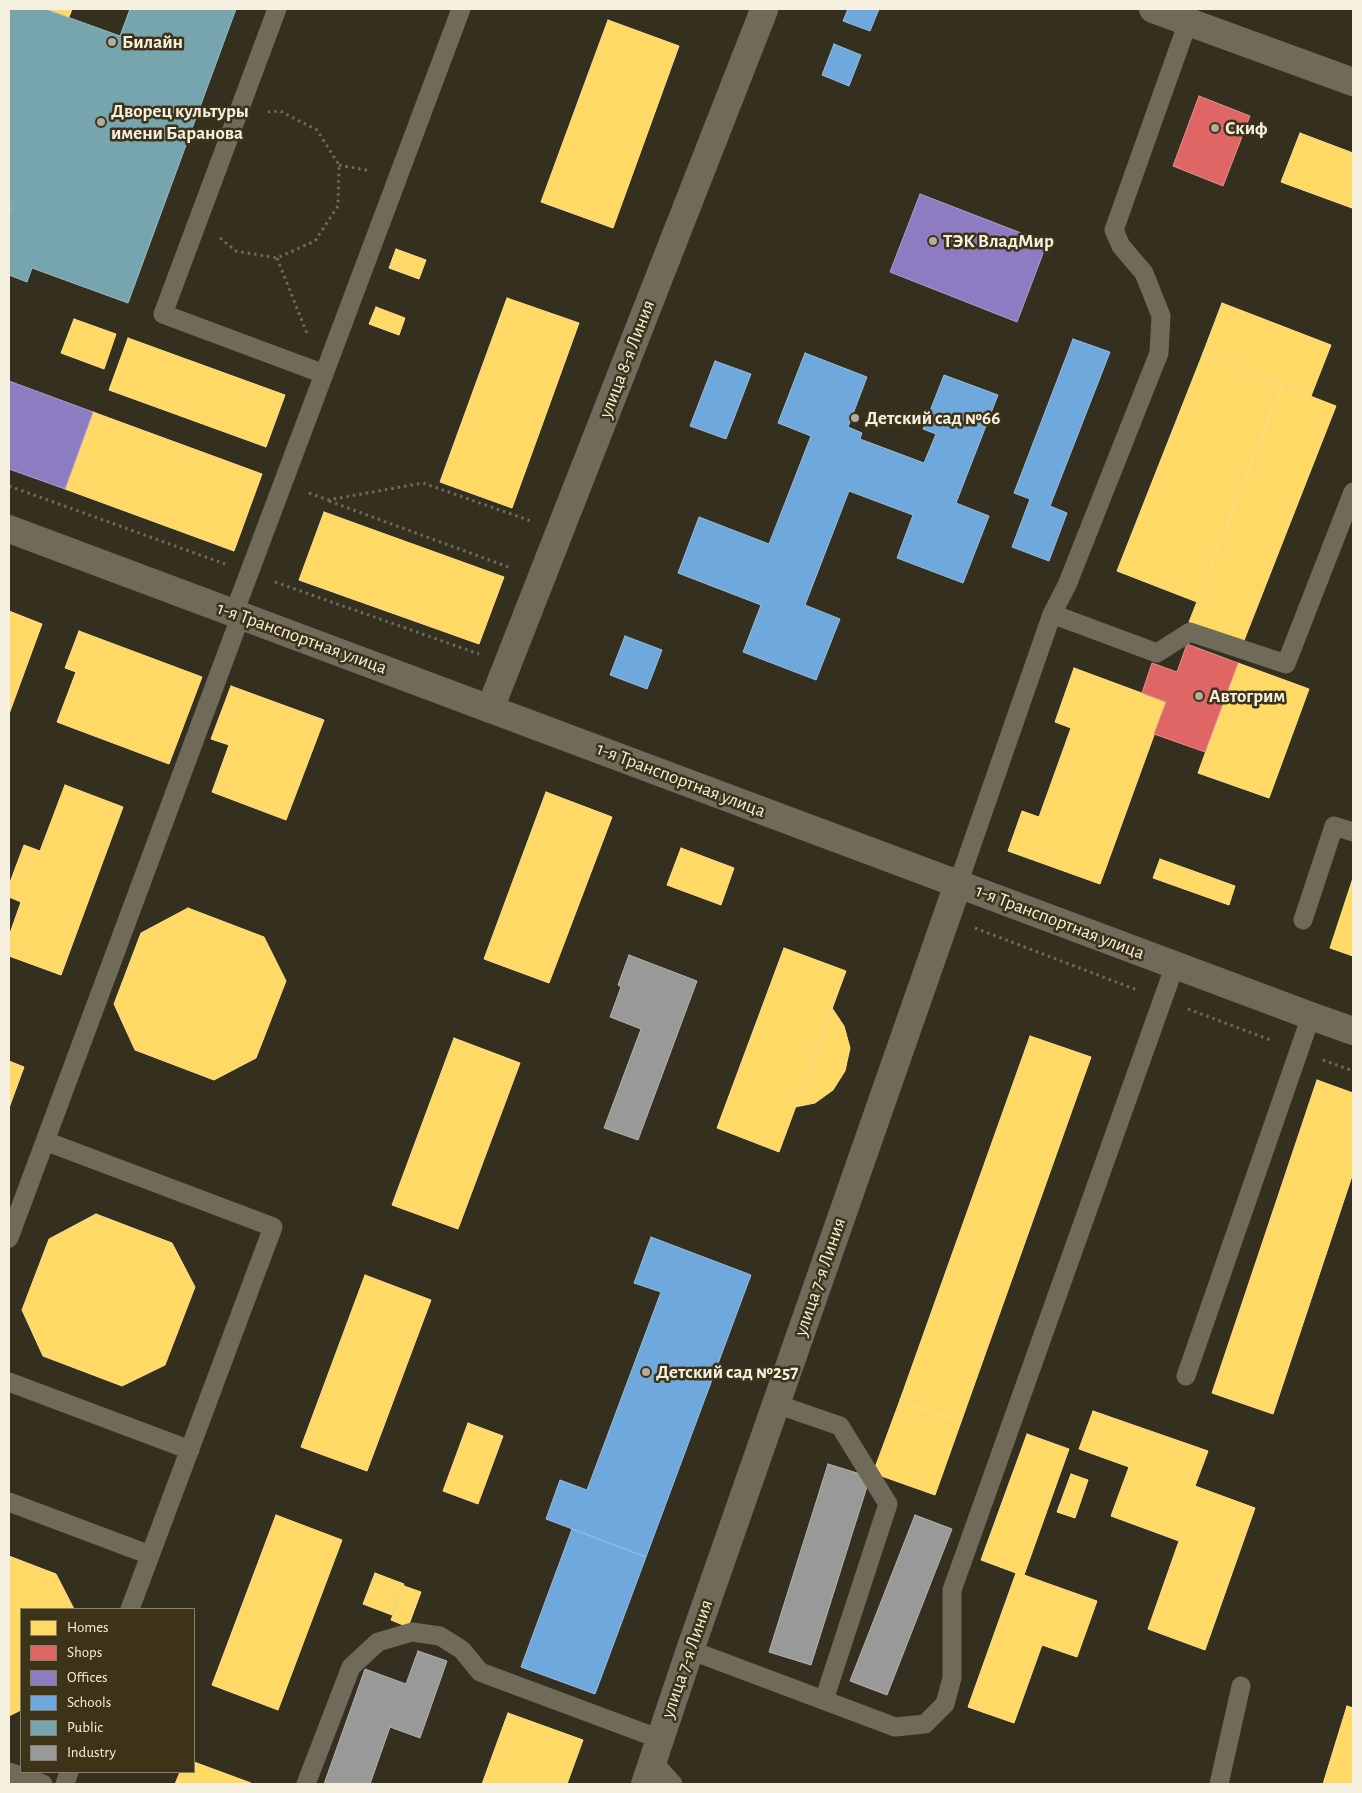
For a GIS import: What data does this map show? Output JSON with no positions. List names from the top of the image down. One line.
{"streets":{"street":["улица 8-я Линия","1-я Транспортная улица","улица 7-я Линия"]},"crossings":[["улица 8-я Линия","1-я Транспортная улица"],["1-я Транспортная улица","улица 7-я Линия"]],"places":["Билайн","Дворец культуры имени Баранова","Скиф","ТЭК ВладМир","Детский сад №66","Автогрим","Детский сад №257"],"legend":["Homes","Shops","Offices","Schools","Public","Industry"]}
